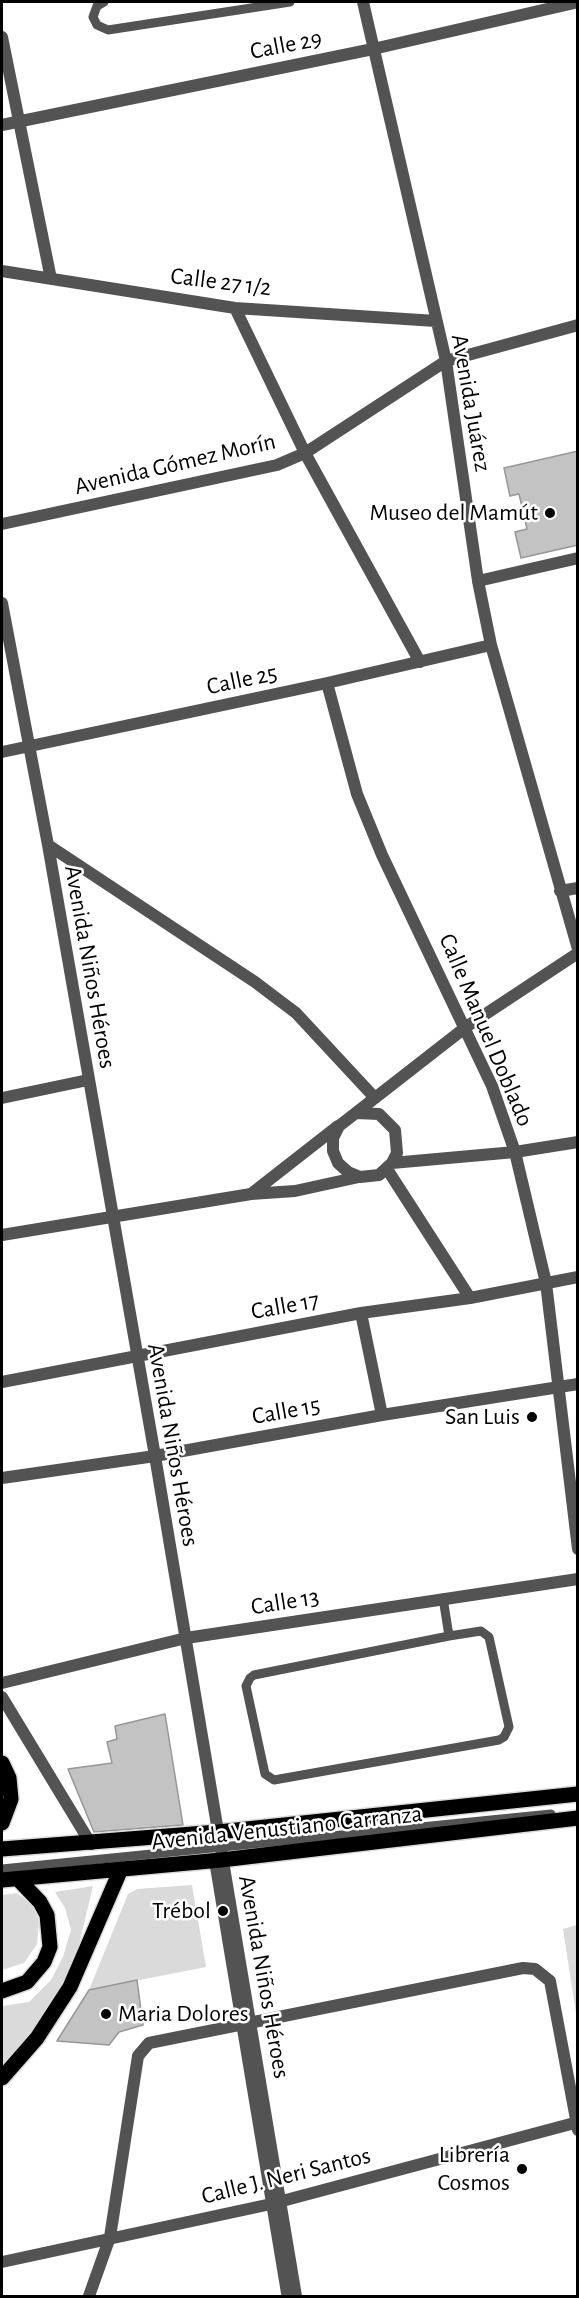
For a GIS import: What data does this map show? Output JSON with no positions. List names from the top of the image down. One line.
{"streets":{"main road":["Avenida Venustiano Carranza"],"street":["Calle 29","Calle 27 1/2","Avenida Juárez","Avenida Gómez Morín","Calle 25","Avenida Niños Héroes","Calle Manuel Doblado","Calle 17","Calle 15","Calle 13","Calle J. Neri Santos"]},"crossings":[["Calle 29","Avenida Juárez"],["Calle 27 1/2","Avenida Juárez"],["Avenida Juárez","Avenida Gómez Morín"],["Avenida Juárez","Calle 25"],["Calle 25","Avenida Niños Héroes"],["Calle 25","Calle Manuel Doblado"],["Avenida Niños Héroes","Calle 17"],["Avenida Niños Héroes","Calle 15"],["Avenida Niños Héroes","Calle 13"],["Avenida Niños Héroes","Avenida Venustiano Carranza"],["Avenida Niños Héroes","Calle J. Neri Santos"],["Calle Manuel Doblado","Calle 17"],["Calle Manuel Doblado","Calle 15"]],"places":["Museo del Mamút","San Luis","Trébol","Maria Dolores","Librería Cosmos"]}
